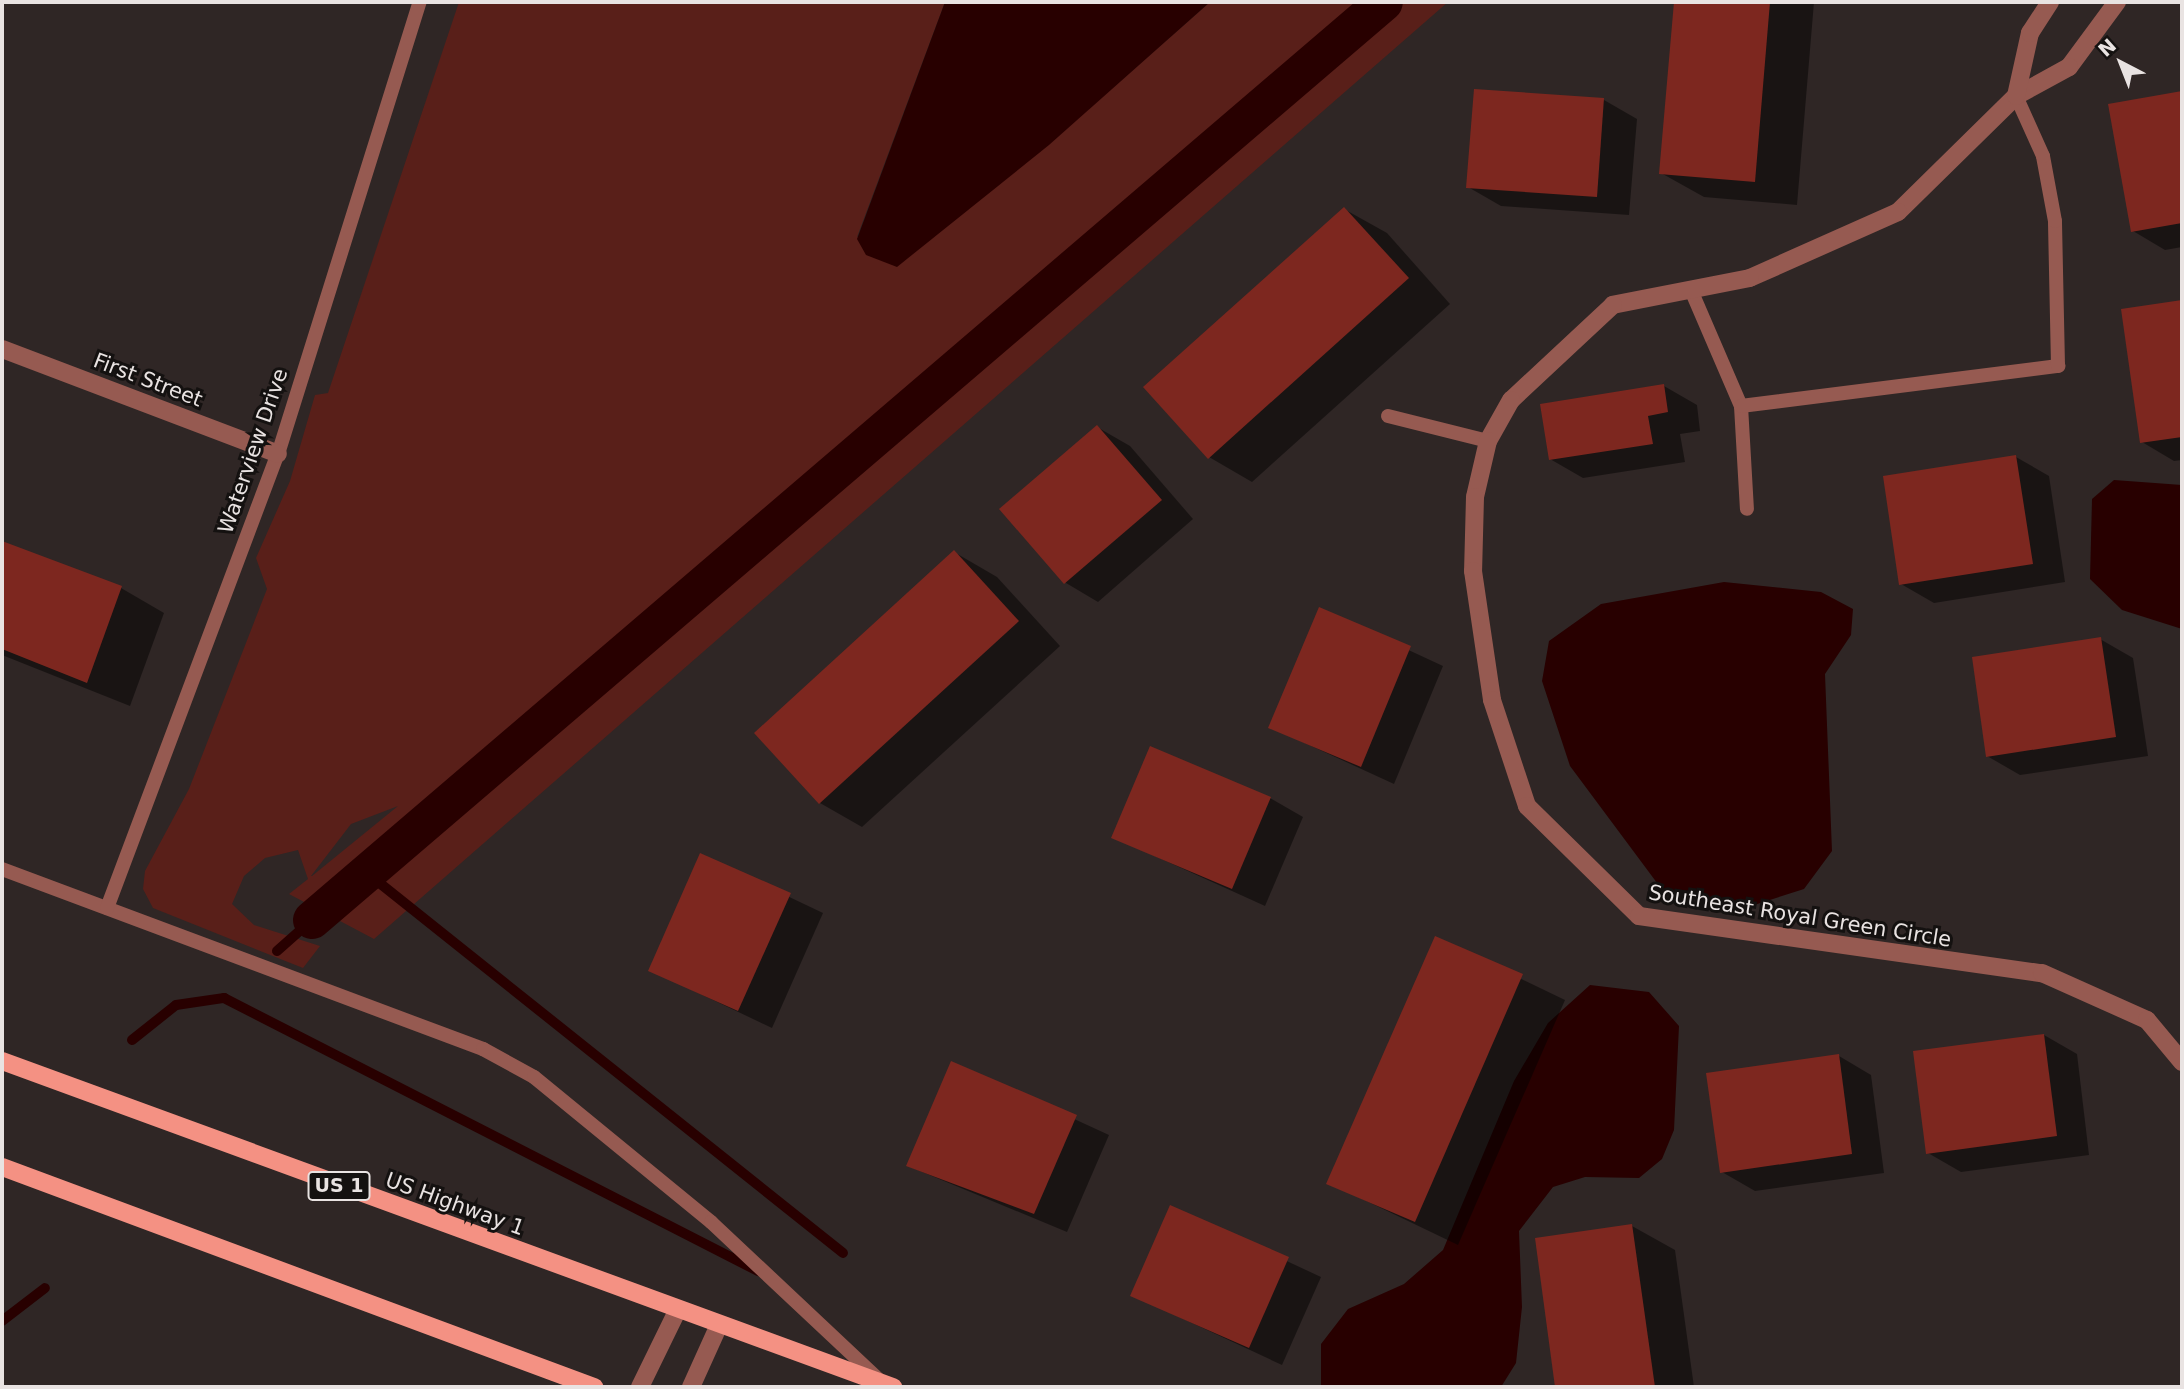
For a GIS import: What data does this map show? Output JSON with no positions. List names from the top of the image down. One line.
{"streets":{"main road":["US 1","US Highway 1"],"street":["First Street","Southeast Royal Green Circle"],"lane":["Waterview Drive"]},"crossings":[["First Street","Waterview Drive"]],"north":"top left"}
